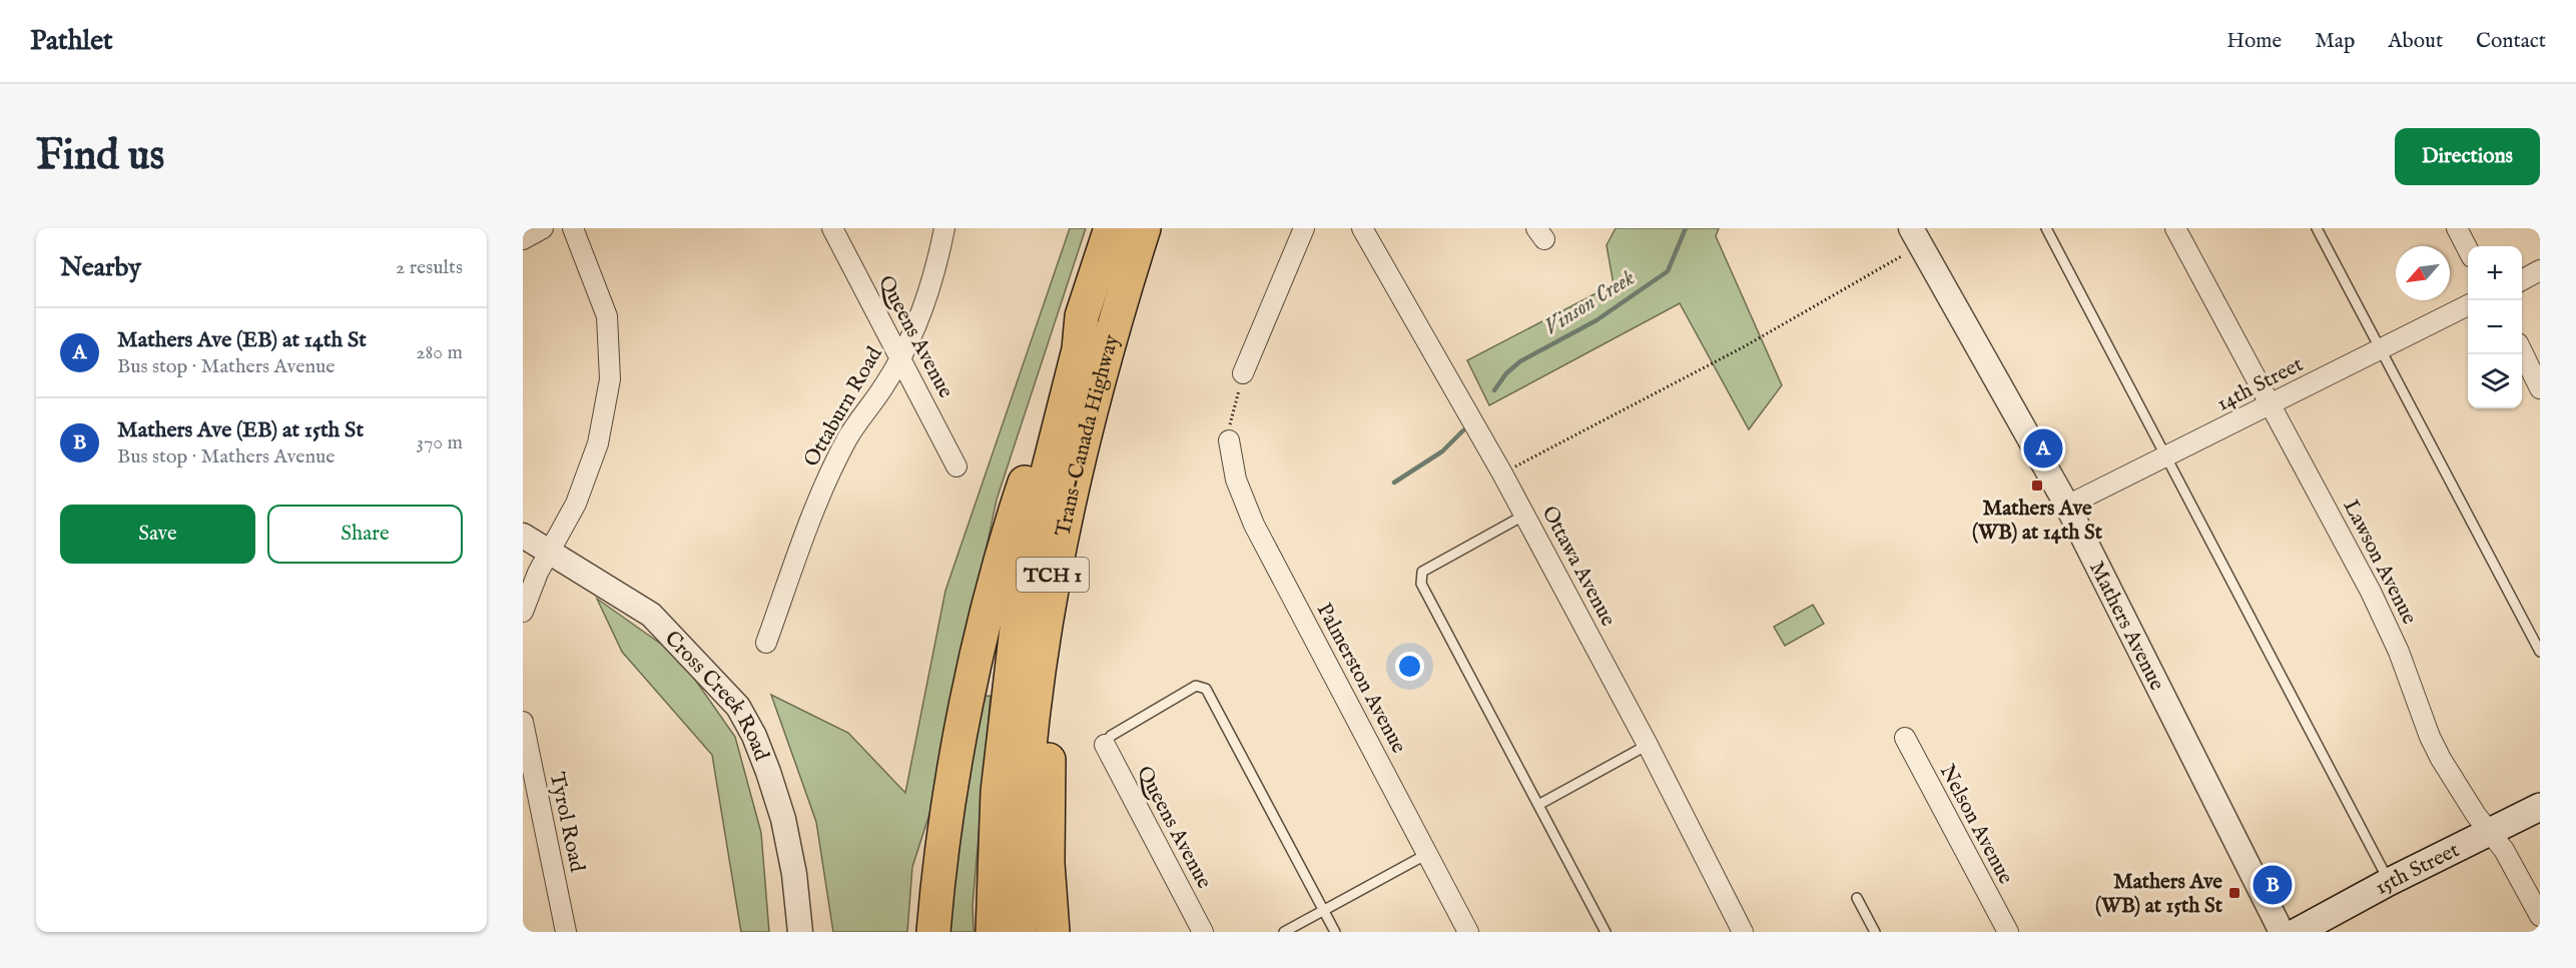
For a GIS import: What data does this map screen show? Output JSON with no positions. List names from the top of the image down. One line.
{"streets":{"highway":["Trans-Canada Highway","TCH 1"],"main road":["15th Street"],"street":["Queens Avenue","14th Street","Ottaburn Road","Lawson Avenue","Ottawa Avenue","Mathers Avenue","Palmerston Avenue","Cross Creek Road","Tyrol Road","Nelson Avenue"]},"crossings":[["Queens Avenue","Ottaburn Road"],["14th Street","Lawson Avenue"],["14th Street","Mathers Avenue"],["Lawson Avenue","15th Street"]],"water":["Vinson Creek"],"places":{"transit":["Mathers Ave (WB) at 14th St","Mathers Ave (WB) at 15th St"]},"north":"bottom left","page":{"header":"Pathlet","nav":["Home","Map","About","Contact"],"buttons":["Directions",["Save","Share"]],"title":"Find us","heading":["Nearby","2 results"],"map_buttons":["+","−"],"list":[{"mark":"A","name":"Mathers Ave (EB) at 14th St","note":"Bus stop · Mathers Avenue","value":"280 m"},{"mark":"B","name":"Mathers Ave (EB) at 15th St","note":"Bus stop · Mathers Avenue","value":"370 m"}],"pins":["A","B"]}}
